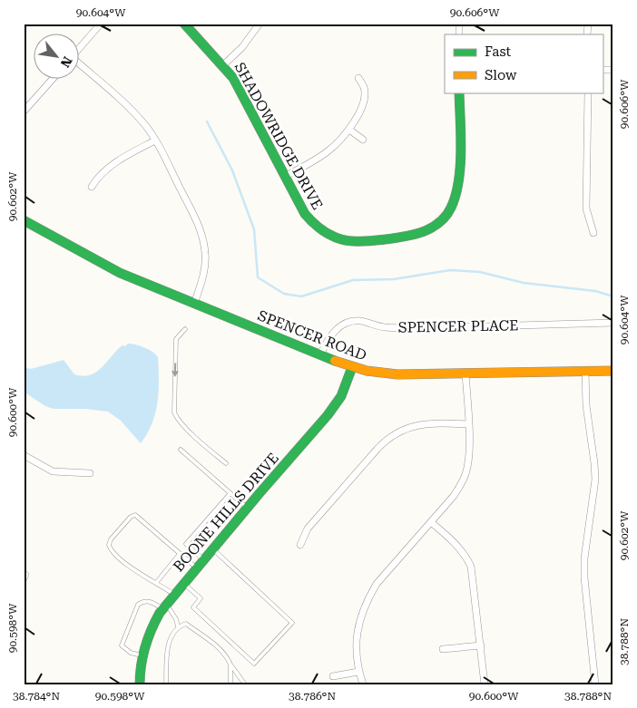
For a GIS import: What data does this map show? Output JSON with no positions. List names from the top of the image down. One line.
{"streets":{"street":["SHADOWRIDGE DRIVE","SPENCER PLACE","SPENCER ROAD","BOONE HILLS DRIVE"]},"crossings":[["SPENCER PLACE","SPENCER ROAD"],["SPENCER ROAD","BOONE HILLS DRIVE"]],"legend":["Fast","Slow"],"north":"bottom right","coordinates":["90.604°W","90.606°W","90.602°W","90.600°W","90.598°W","38.788°N","38.784°N","38.786°N"]}
